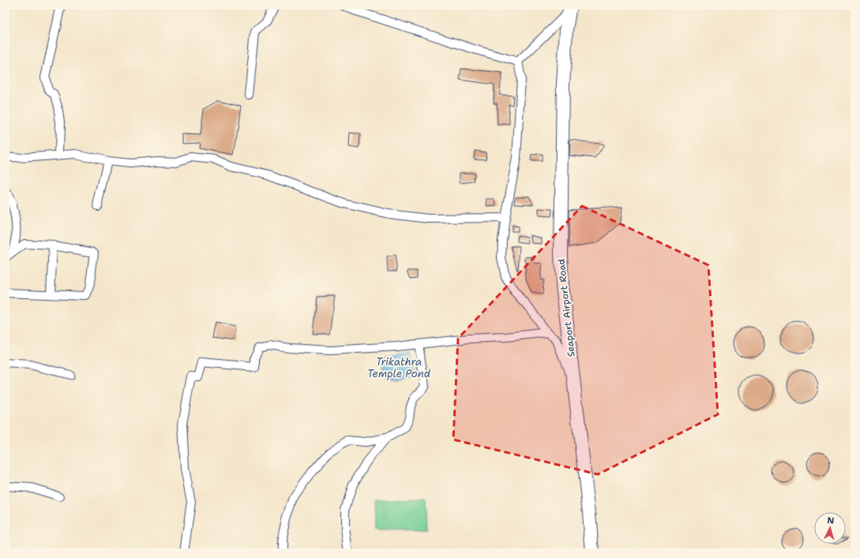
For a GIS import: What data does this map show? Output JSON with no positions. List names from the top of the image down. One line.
{"streets":{"main road":["Seaport Airport Road"]},"water":["Trikathra Temple Pond"],"north":"top"}
